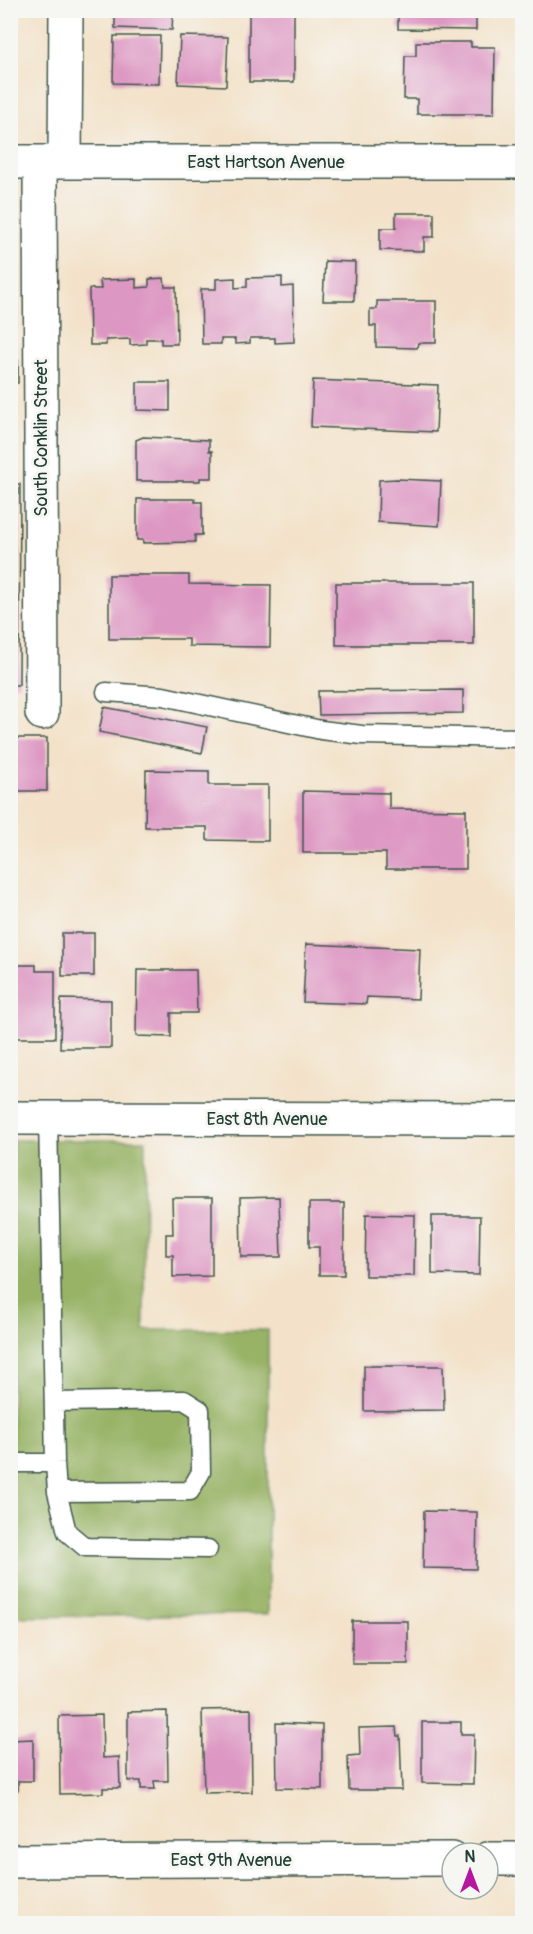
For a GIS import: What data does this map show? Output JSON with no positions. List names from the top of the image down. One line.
{"streets":{"street":["East Hartson Avenue","South Conklin Street","East 8th Avenue","East 9th Avenue"]},"crossings":[["East Hartson Avenue","South Conklin Street"]],"north":"top"}
